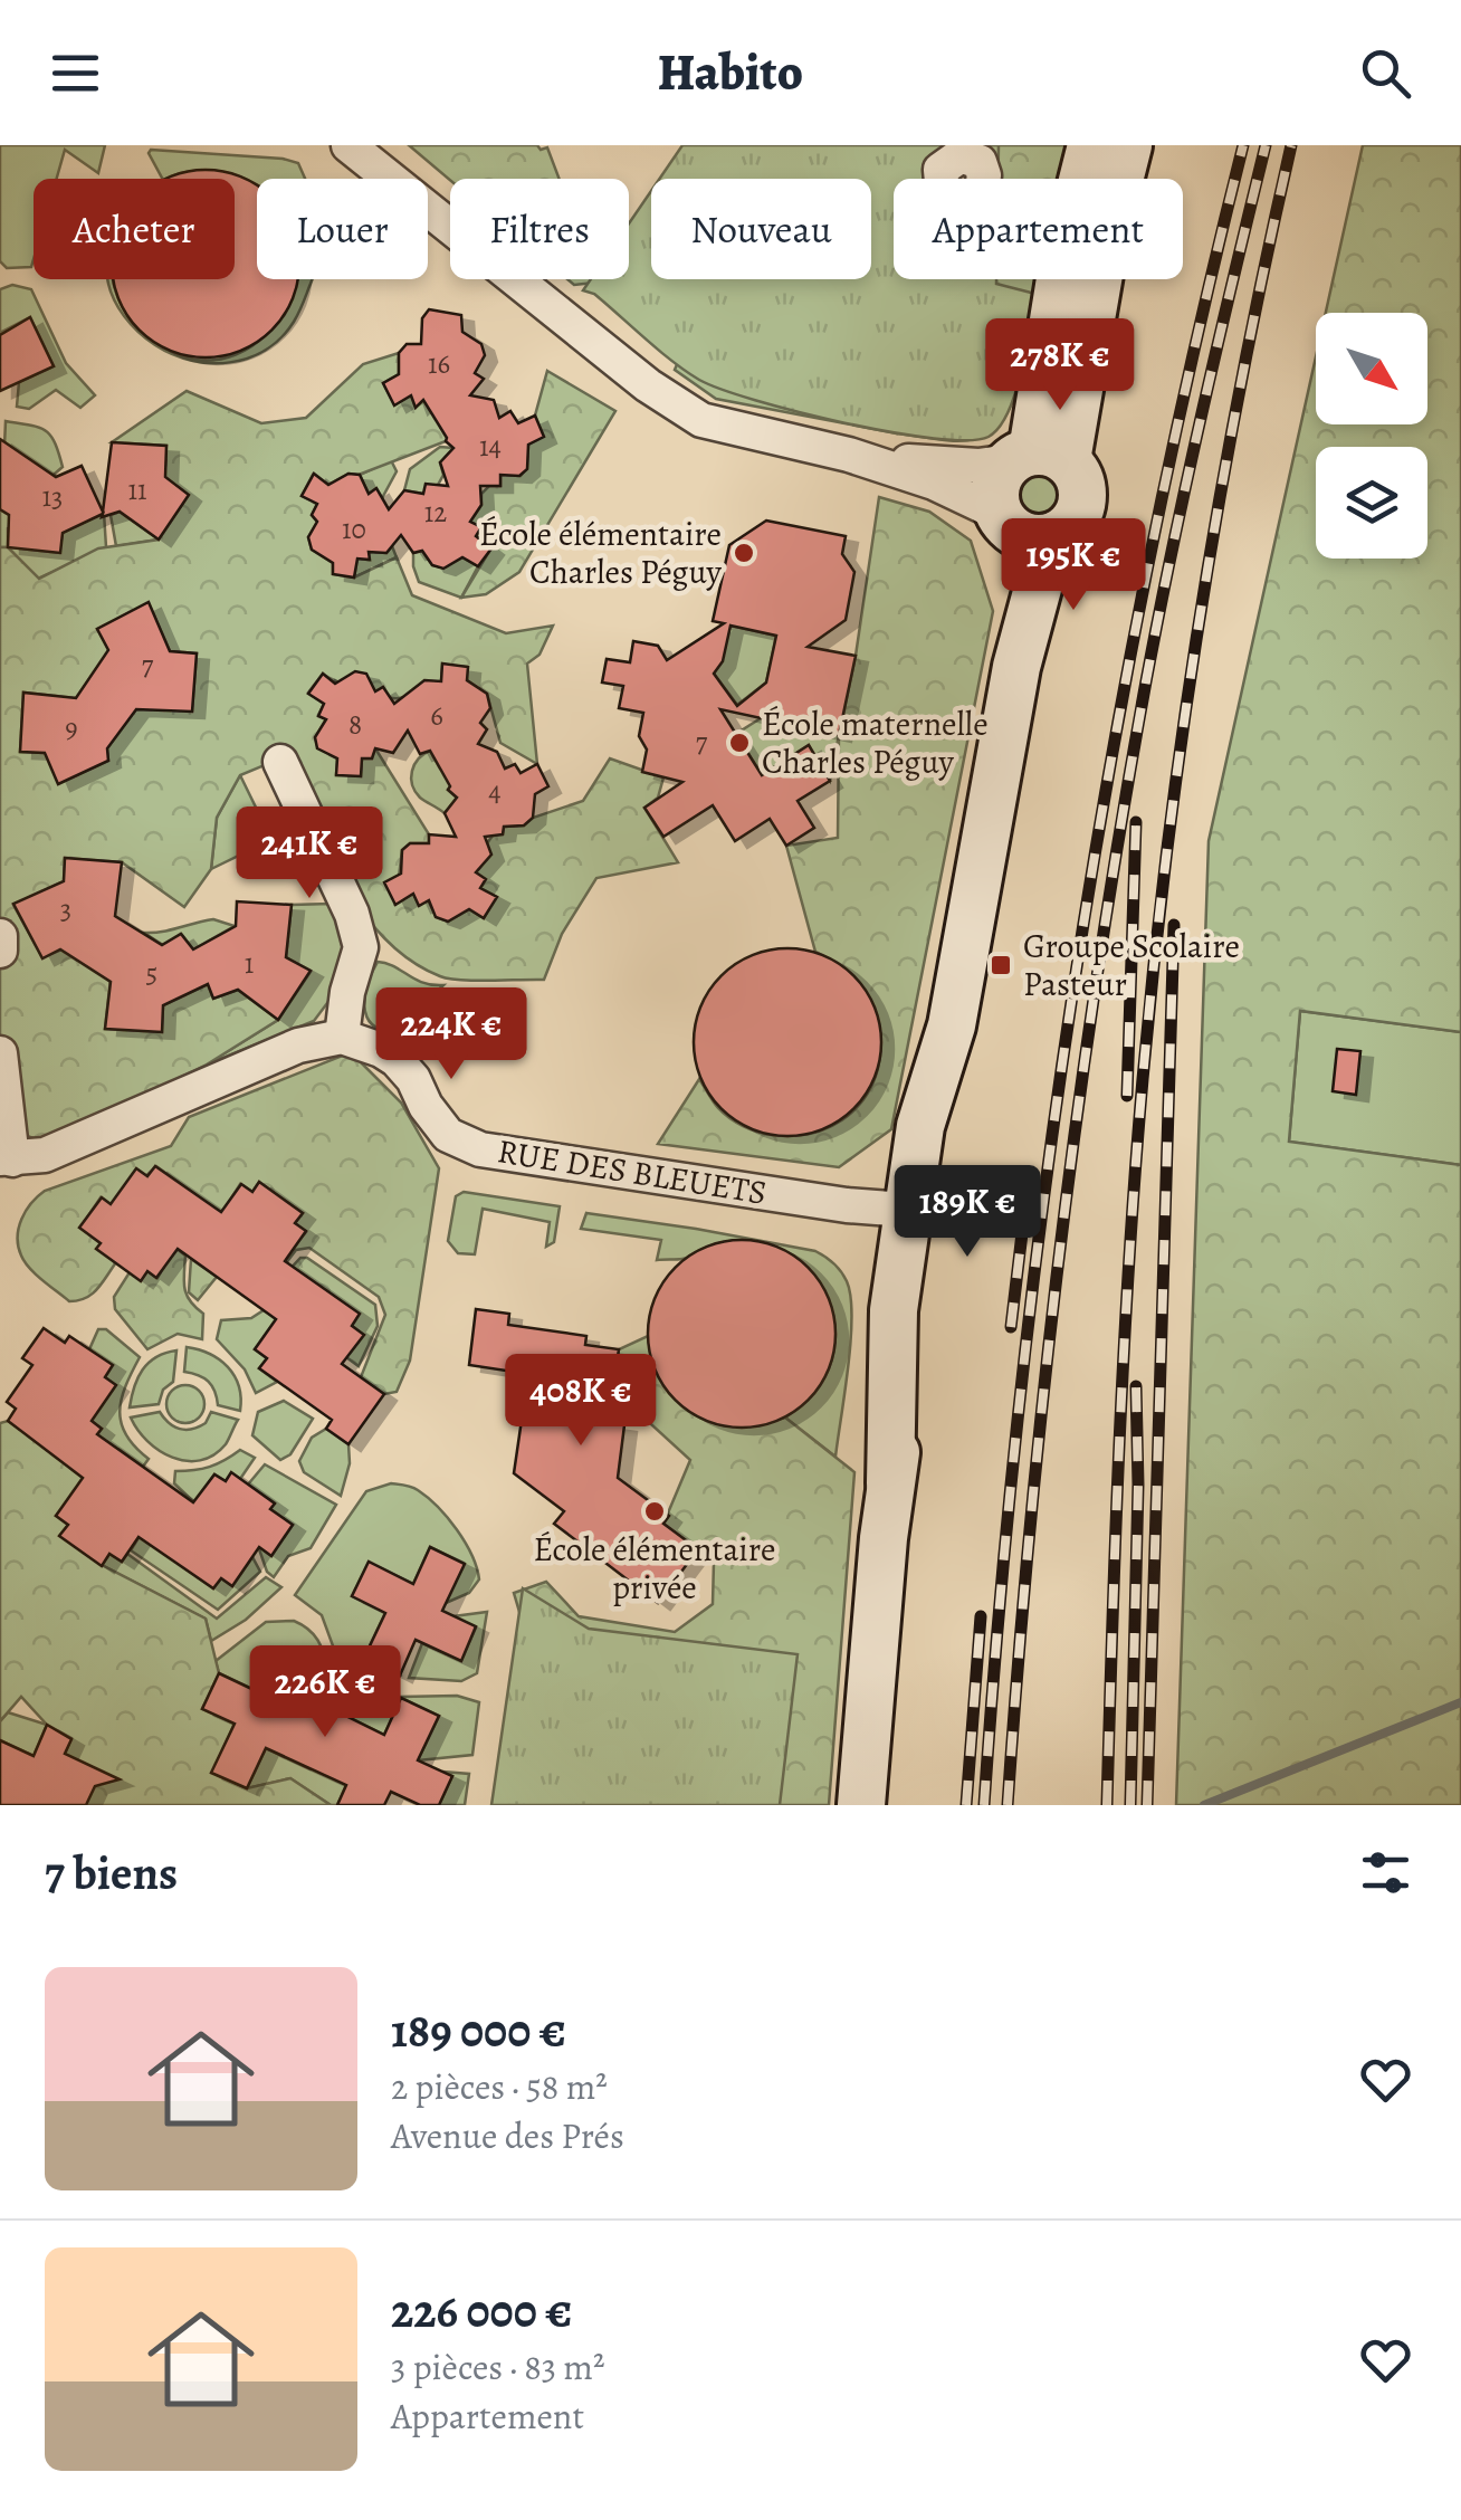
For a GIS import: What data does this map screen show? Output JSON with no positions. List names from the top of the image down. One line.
{"streets":{"street":["RUE DES BLEUETS"]},"places":{"other":["École élémentaire Charles Péguy","École maternelle Charles Péguy","École élémentaire privée"],"transit":["Groupe Scolaire Pasteur"]},"house_numbers":["16","14","11","13","12","10","7","6","8","9","7","4","3","1","5"],"north":"bottom right","page":{"header":"Habito","chip":["Acheter","Louer","Filtres","Nouveau","Appartement"],"price":["278K €","195K €","241K €","224K €","189K €","408K €","226K €"],"heading":"7 biens","list":[{"name":"189 000 €","note":"2 pièces · 58 m² · Avenue des Prés"},{"name":"226 000 €","note":"3 pièces · 83 m² · Appartement"}]}}
